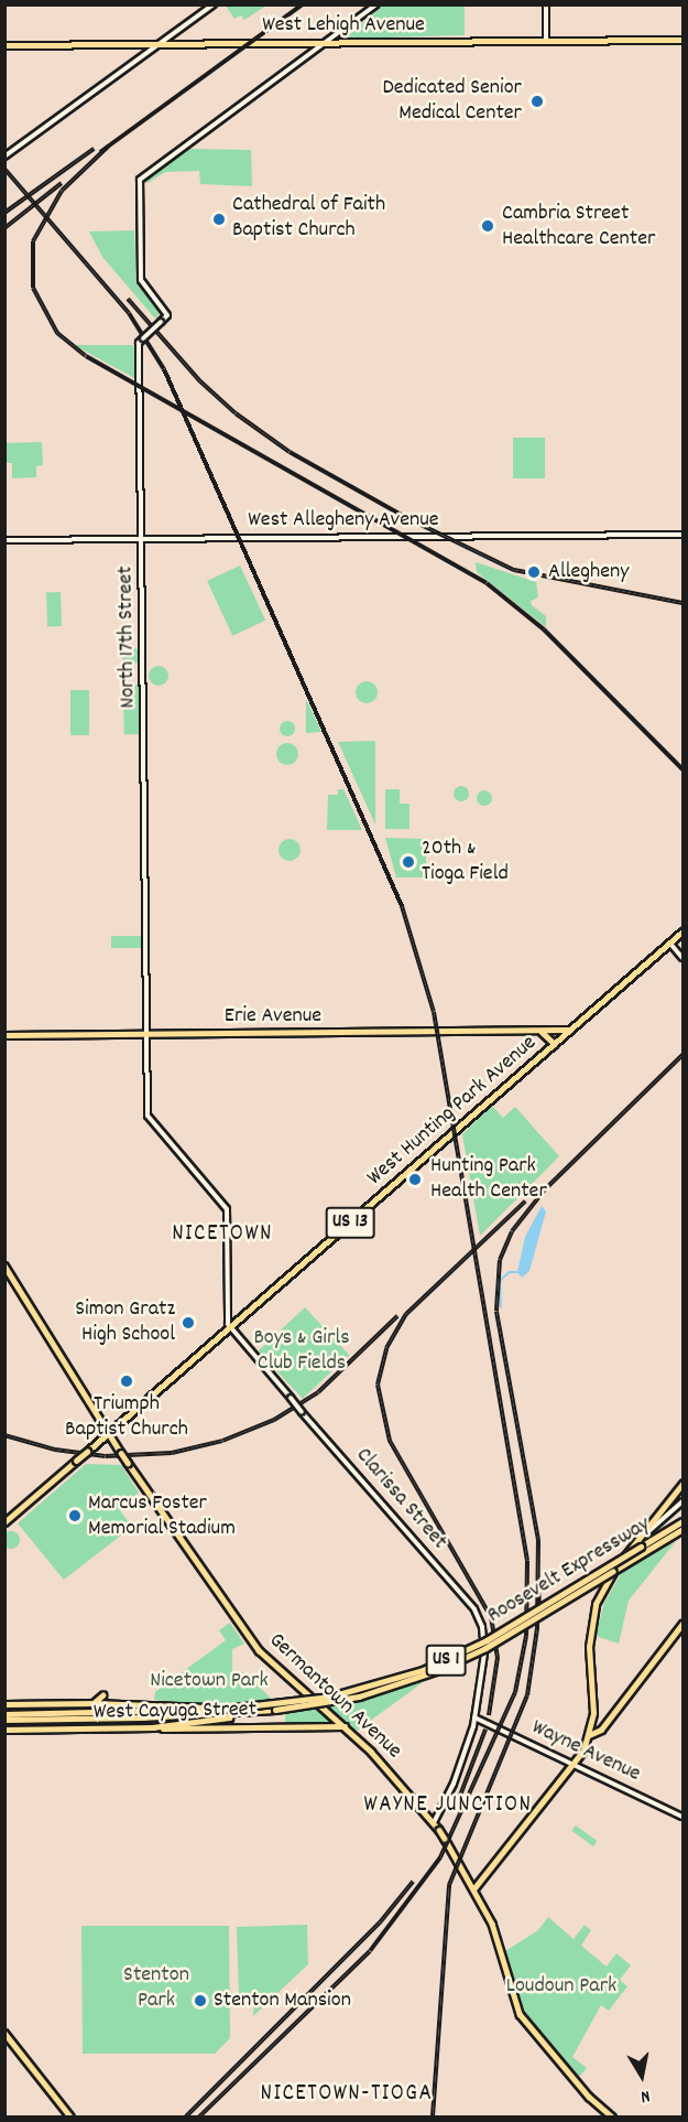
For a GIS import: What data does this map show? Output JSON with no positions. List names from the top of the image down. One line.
{"streets":{"highway":["Roosevelt Expressway","US 1"],"main road":["West Lehigh Avenue","West Allegheny Avenue","North 17th Street","Erie Avenue","West Hunting Park Avenue","US 13","Clarissa Street","Germantown Avenue","West Cayuga Street","Wayne Avenue"]},"crossings":[["West Lehigh Avenue","North 17th Street"],["West Allegheny Avenue","North 17th Street"],["North 17th Street","Erie Avenue"],["North 17th Street","West Hunting Park Avenue"],["North 17th Street","Clarissa Street"],["Erie Avenue","West Hunting Park Avenue"],["West Hunting Park Avenue","Clarissa Street"],["West Hunting Park Avenue","Germantown Avenue"],["Clarissa Street","Roosevelt Expressway"],["Clarissa Street","Germantown Avenue"],["Clarissa Street","Wayne Avenue"],["Germantown Avenue","West Cayuga Street"]],"districts":["NICETOWN","WAYNE JUNCTION","NICETOWN-TIOGA"],"parks":["Boys & Girls Club Fields","Nicetown Park","Stenton Park","Loudoun Park"],"places":["Dedicated Senior Medical Center","Cathedral of Faith Baptist Church","Cambria Street Healthcare Center","Allegheny","20th & Tioga Field","Hunting Park Health Center","Simon Gratz High School","Triumph Baptist Church","Marcus Foster Memorial Stadium","Stenton Mansion"],"north":"bottom"}
